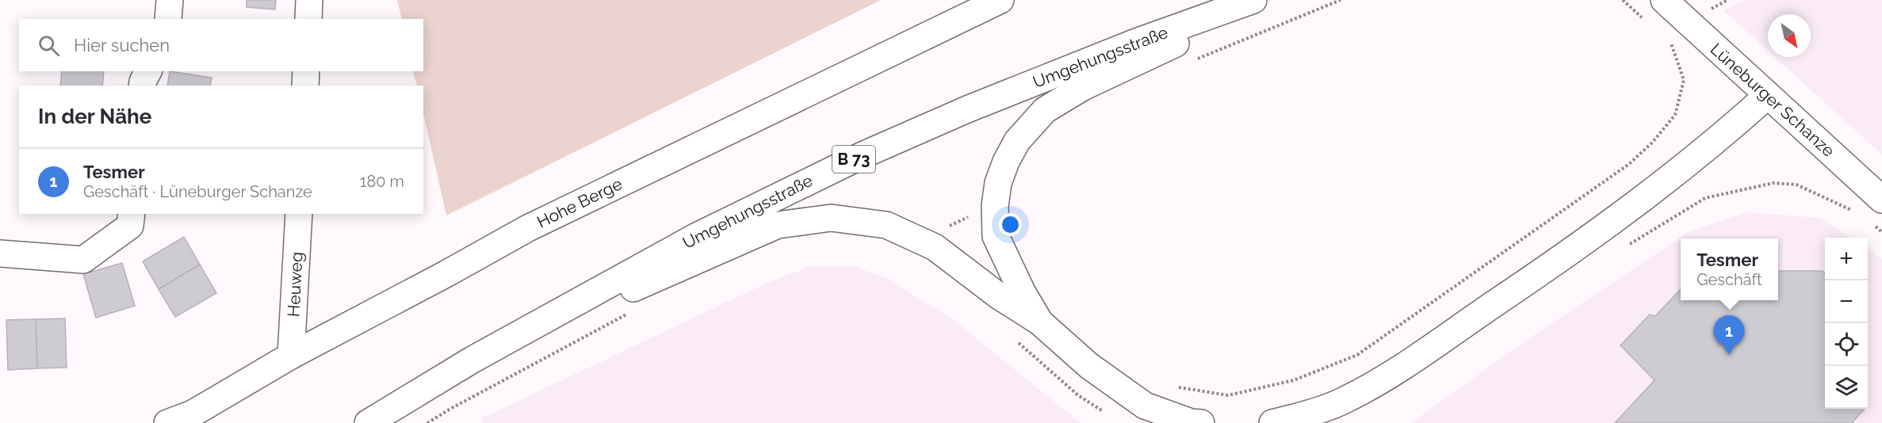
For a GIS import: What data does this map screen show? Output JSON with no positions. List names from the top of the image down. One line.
{"streets":{"main road":["Umgehungsstraße","Lüneburger Schanze","B 73","Hohe Berge","Heuweg"]},"crossings":[["Hohe Berge","Heuweg"]],"north":"bottom right","page":{"search":"Hier suchen","heading":"In der Nähe","list":[{"mark":"1","name":"Tesmer","note":"Geschäft · Lüneburger Schanze","value":"180 m"}],"map_buttons":["+","−"],"popup":["Tesmer","Geschäft"],"pins":"1"}}
